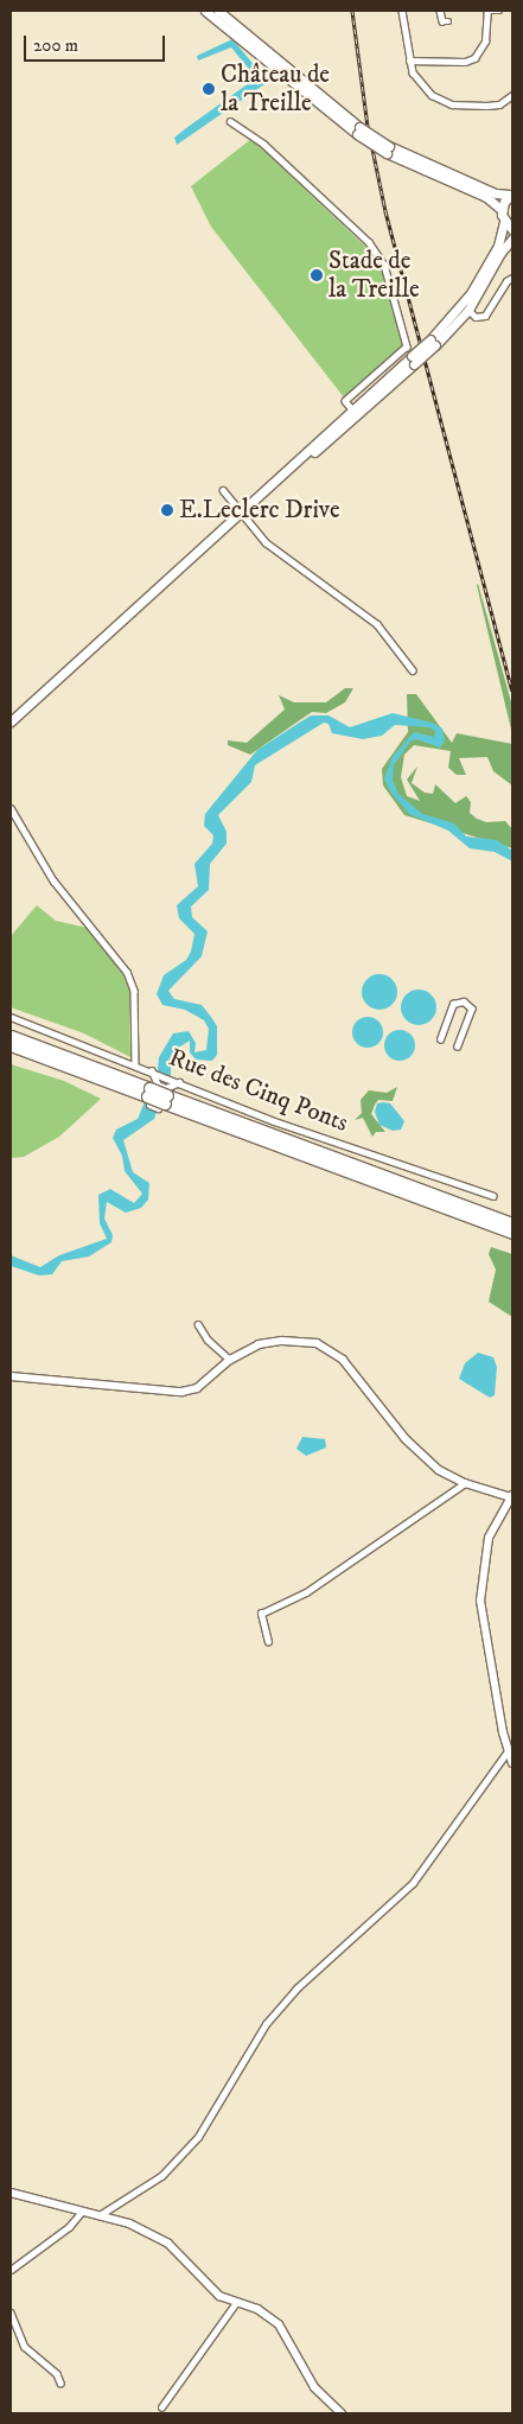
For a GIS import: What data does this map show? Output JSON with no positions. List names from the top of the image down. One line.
{"streets":{"street":["Rue des Cinq Ponts"]},"places":["Château de la Treille","Stade de la Treille","E.Leclerc Drive"],"scale_bar":"200 m"}
